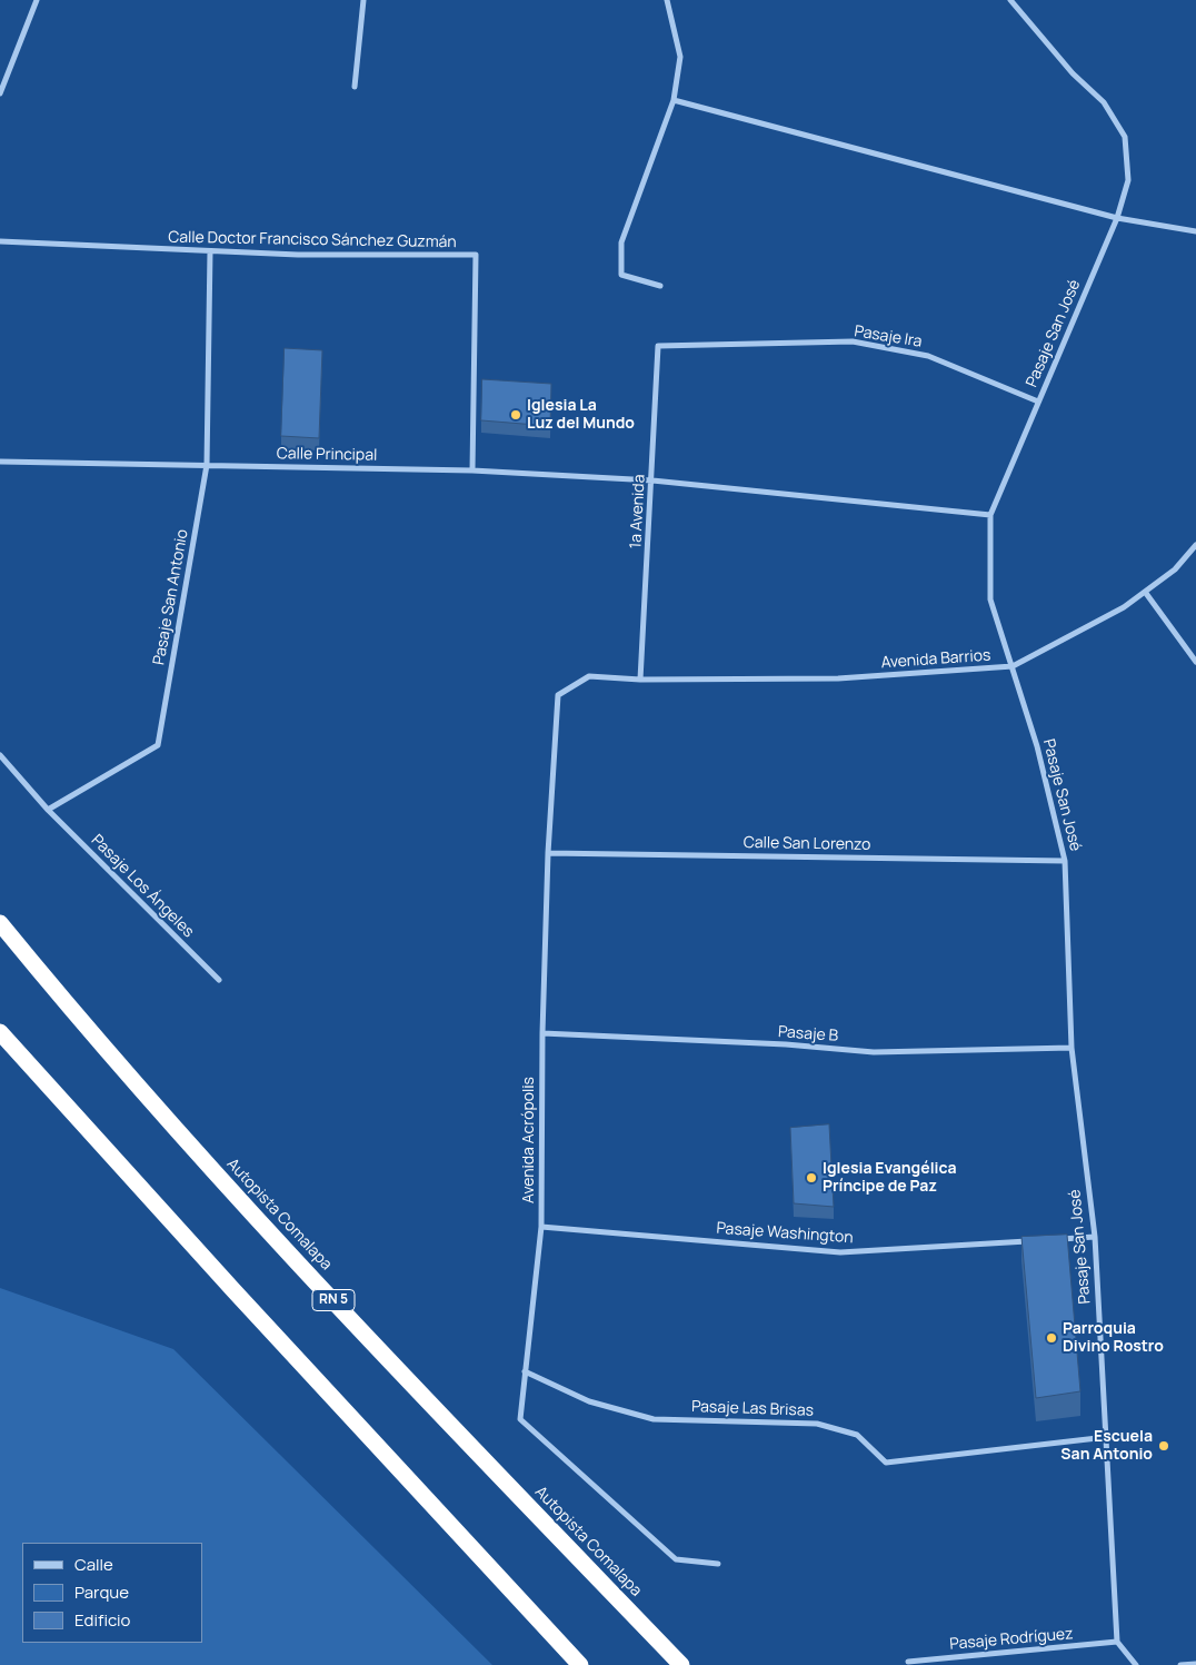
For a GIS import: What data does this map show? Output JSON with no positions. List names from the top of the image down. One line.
{"streets":{"highway":["Autopista Comalapa","RN 5"],"street":["Calle Doctor Francisco Sánchez Guzmán","Pasaje San José","Pasaje Ira","Calle Principal","1a Avenida","Pasaje San Antonio","Avenida Barrios","Calle San Lorenzo","Pasaje Los Ángeles","Pasaje B","Avenida Acrópolis","Pasaje Washington","Pasaje Las Brisas","Pasaje Rodríguez"]},"crossings":[["Calle Doctor Francisco Sánchez Guzmán","Calle Principal"],["Calle Doctor Francisco Sánchez Guzmán","Pasaje San Antonio"],["Pasaje San José","Pasaje Ira"],["Pasaje San José","Avenida Barrios"],["Pasaje San José","Calle San Lorenzo"],["Pasaje San José","Pasaje B"],["Pasaje San José","Pasaje Las Brisas"],["Pasaje San José","Pasaje Rodríguez"],["Pasaje Ira","1a Avenida"],["Calle Principal","1a Avenida"],["Calle Principal","Pasaje San Antonio"],["1a Avenida","Avenida Barrios"],["1a Avenida","Avenida Acrópolis"],["Pasaje San Antonio","Pasaje Los Ángeles"],["Avenida Barrios","Avenida Acrópolis"],["Calle San Lorenzo","Avenida Acrópolis"],["Pasaje B","Avenida Acrópolis"],["Avenida Acrópolis","Pasaje Washington"],["Avenida Acrópolis","Pasaje Las Brisas"]],"places":["Iglesia La Luz del Mundo","Iglesia Evangélica Príncipe de Paz","Parroquia Divino Rostro","Escuela San Antonio"],"legend":["Calle","Parque","Edificio"]}
